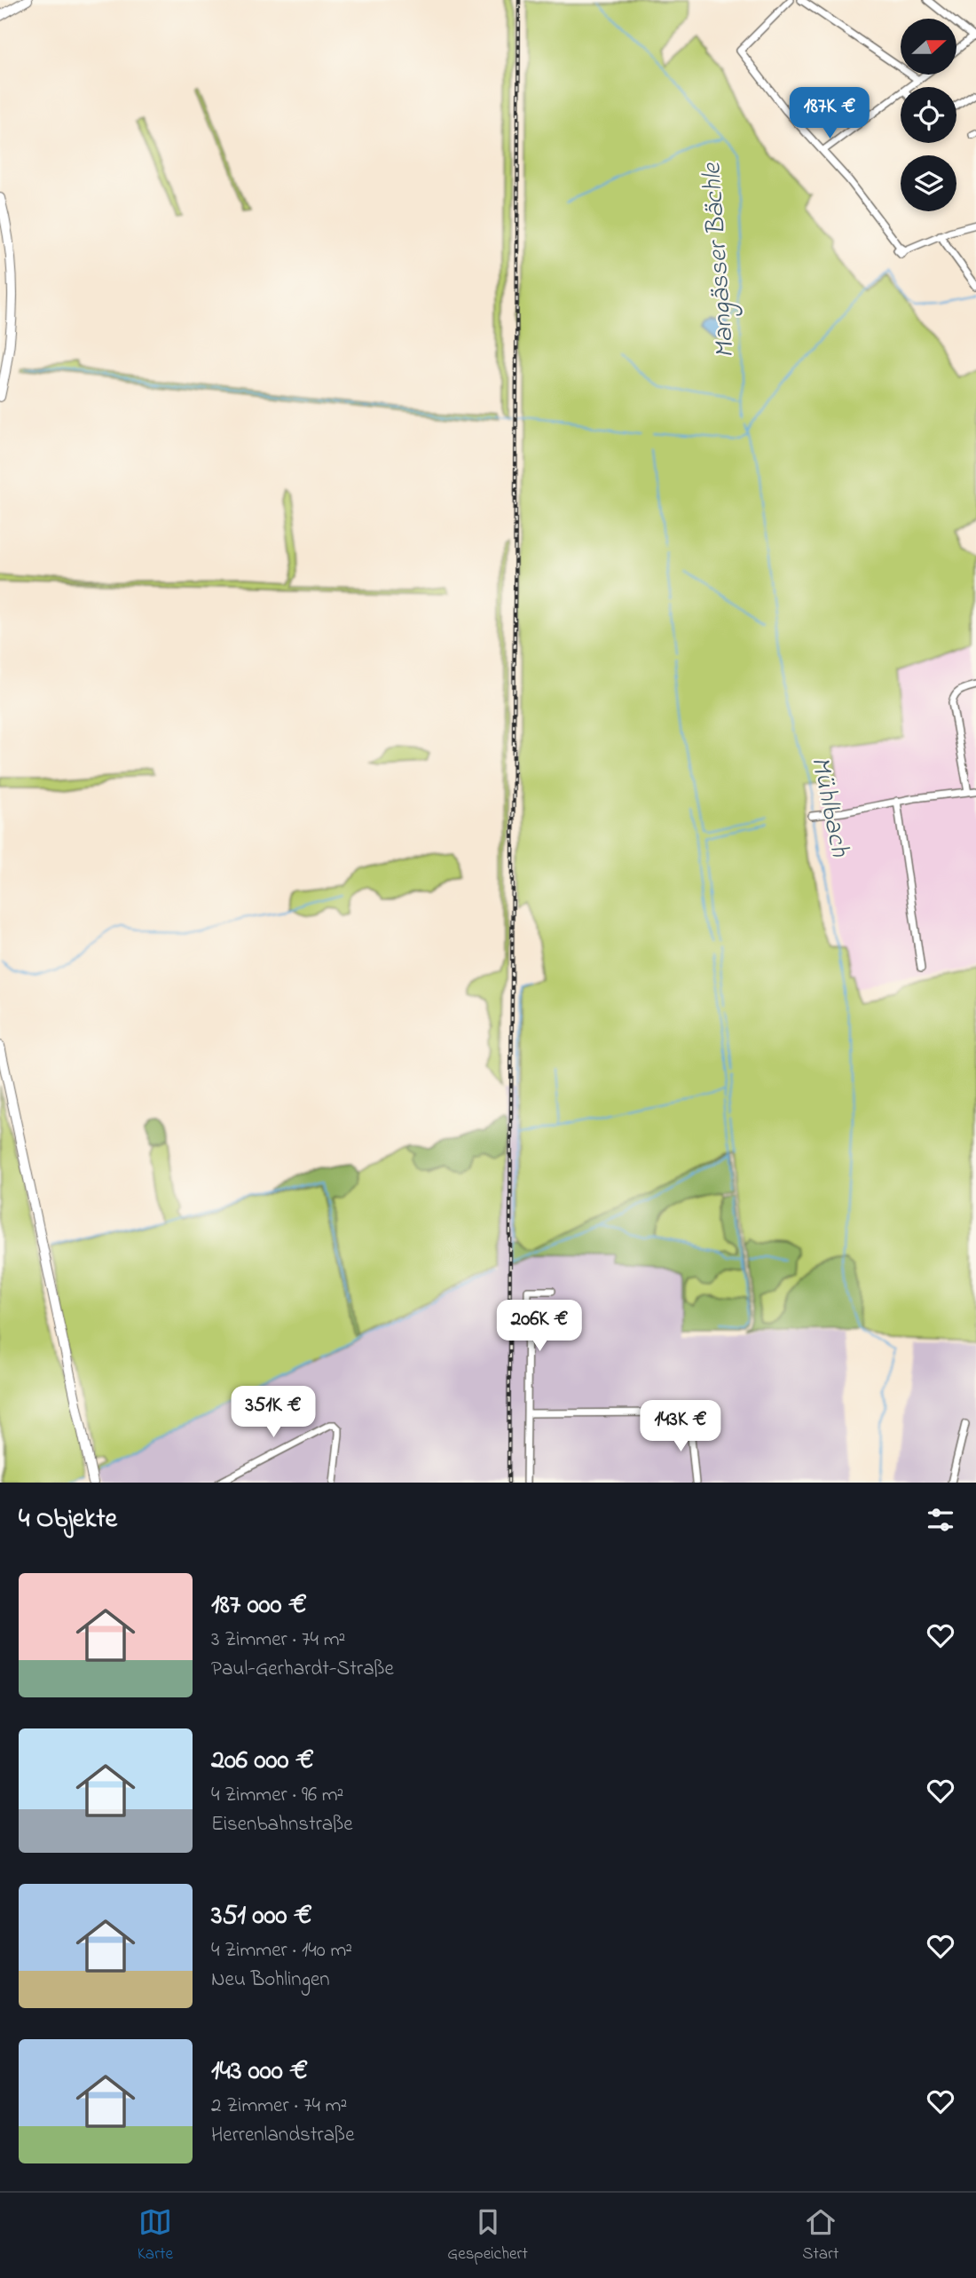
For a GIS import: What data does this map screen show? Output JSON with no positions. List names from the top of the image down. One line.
{"water":["Mangässer Bächle","Mühlbach"],"north":"right","page":{"price":["187K €","206K €","351K €","143K €"],"heading":"4 Objekte","list":[{"name":"187 000 €","note":"3 Zimmer · 74 m² · Paul-Gerhardt-Straße"},{"name":"206 000 €","note":"4 Zimmer · 96 m² · Eisenbahnstraße"},{"name":"351 000 €","note":"4 Zimmer · 140 m² · Neu Bohlingen"},{"name":"143 000 €","note":"2 Zimmer · 74 m² · Herrenlandstraße"}],"tabs":["Karte","Gespeichert","Start"]}}
